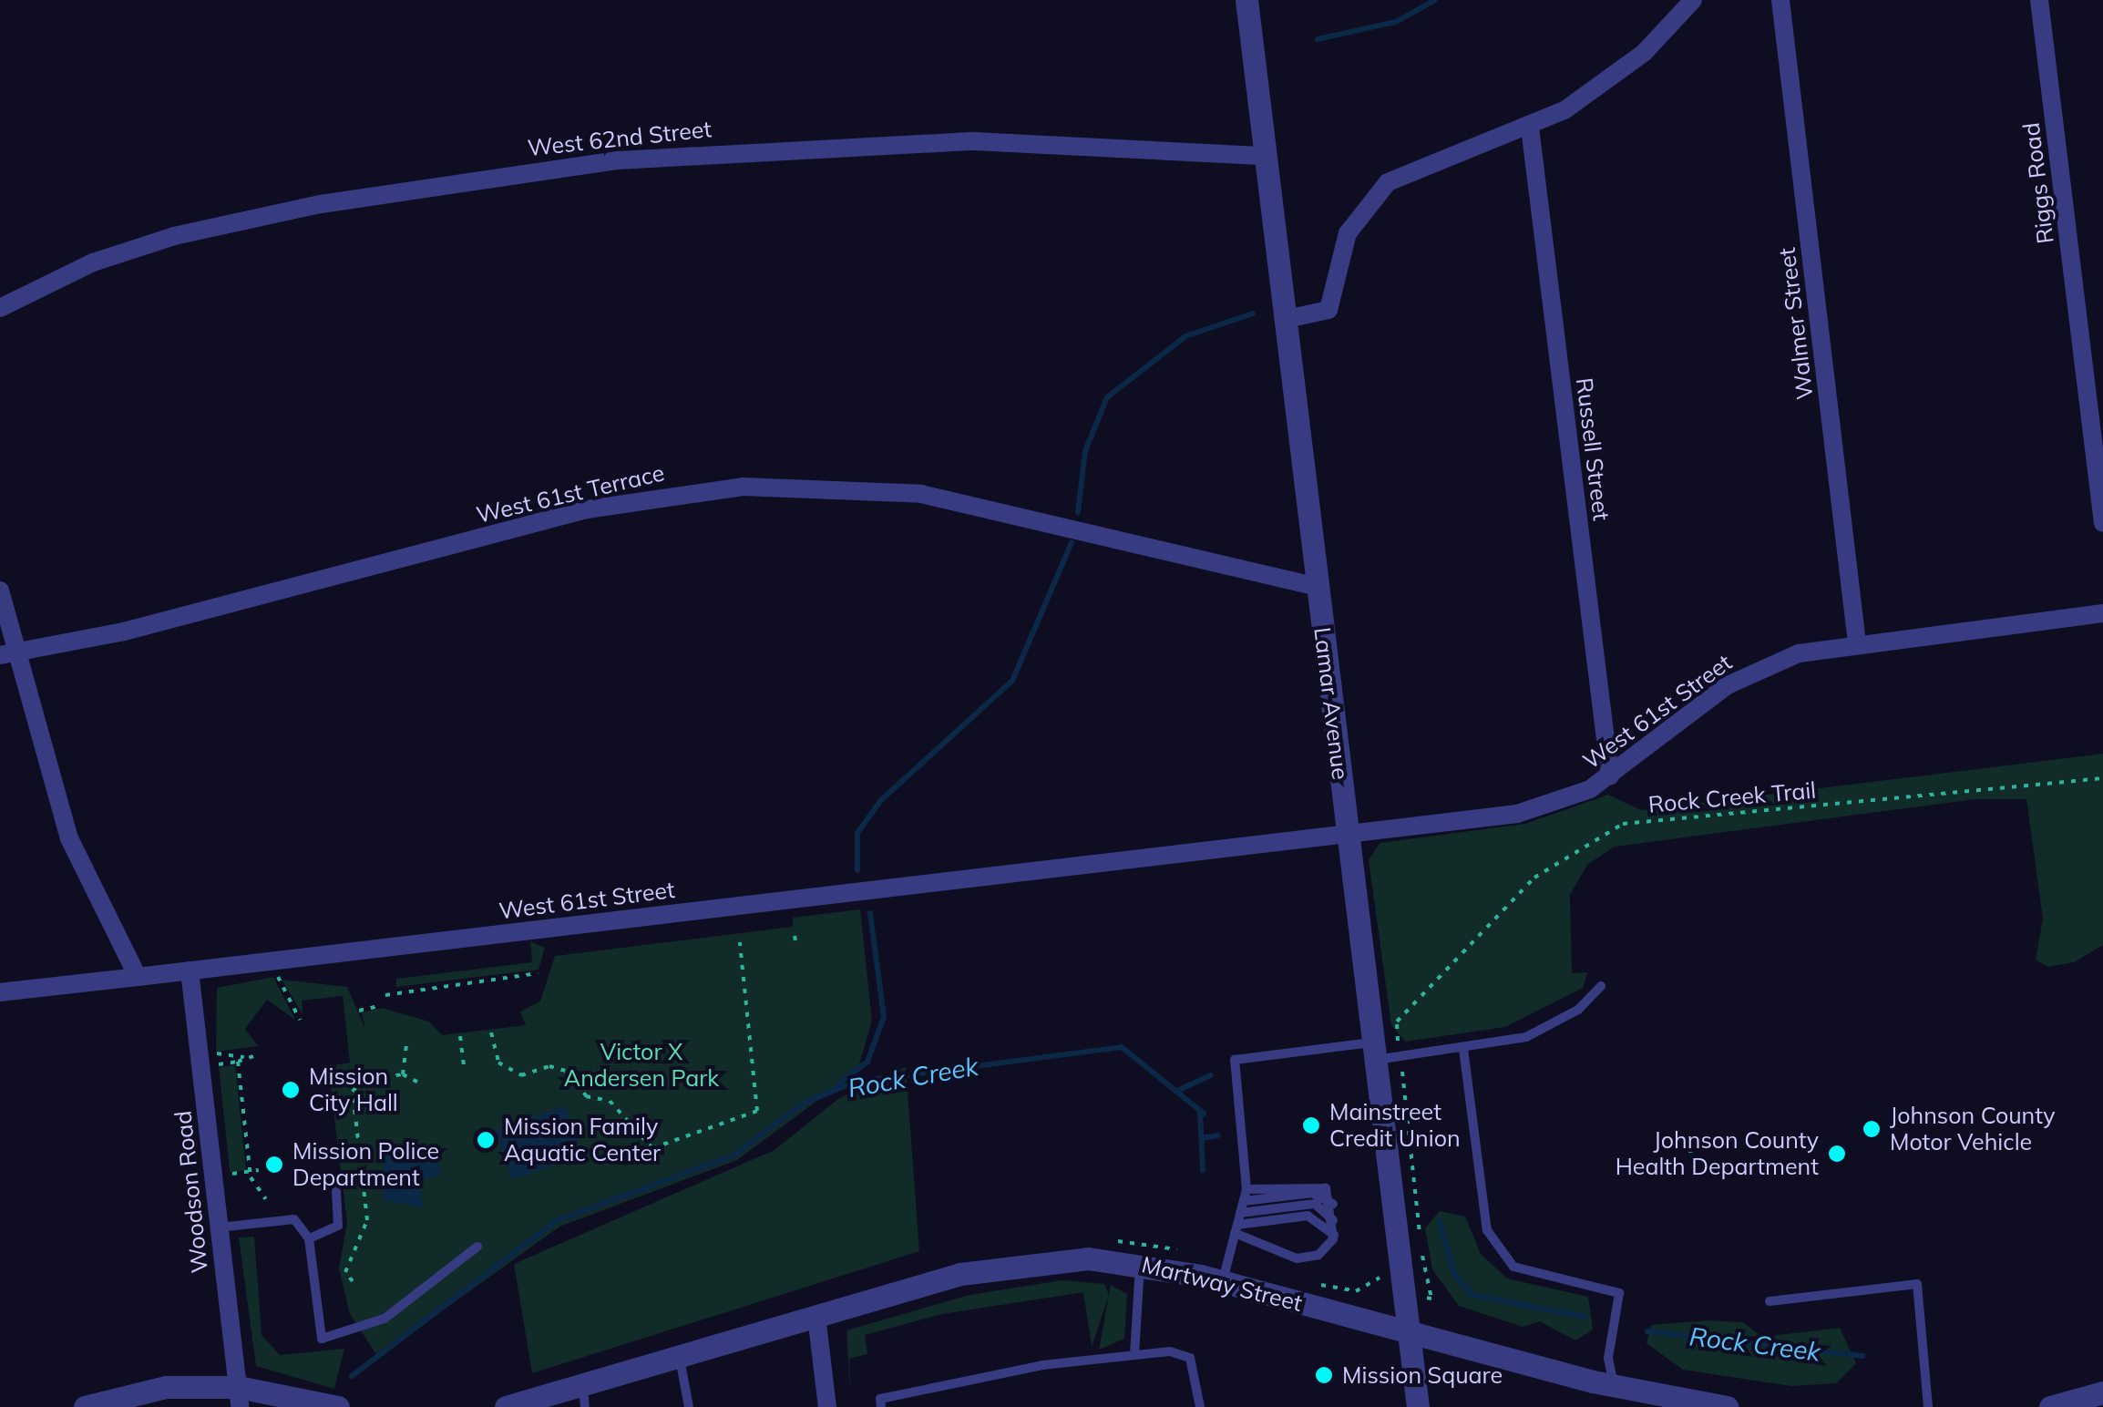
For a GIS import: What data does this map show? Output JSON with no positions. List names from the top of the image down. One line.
{"streets":{"street":["West 62nd Street","Riggs Road","Walmer Street","Russell Street","West 61st Terrace","Lamar Avenue","West 61st Street","Woodson Road","Martway Street"],"path":["Rock Creek Trail"]},"crossings":[["West 62nd Street","Lamar Avenue"],["Walmer Street","West 61st Street"],["Russell Street","West 61st Street"],["West 61st Terrace","Lamar Avenue"],["Lamar Avenue","West 61st Street"],["Lamar Avenue","Martway Street"],["West 61st Street","Woodson Road"]],"water":["Rock Creek"],"parks":["Victor X Andersen Park"],"places":["Mission City Hall","Mainstreet Credit Union","Johnson County Motor Vehicle","Mission Family Aquatic Center","Johnson County Health Department","Mission Police Department","Mission Square"]}
